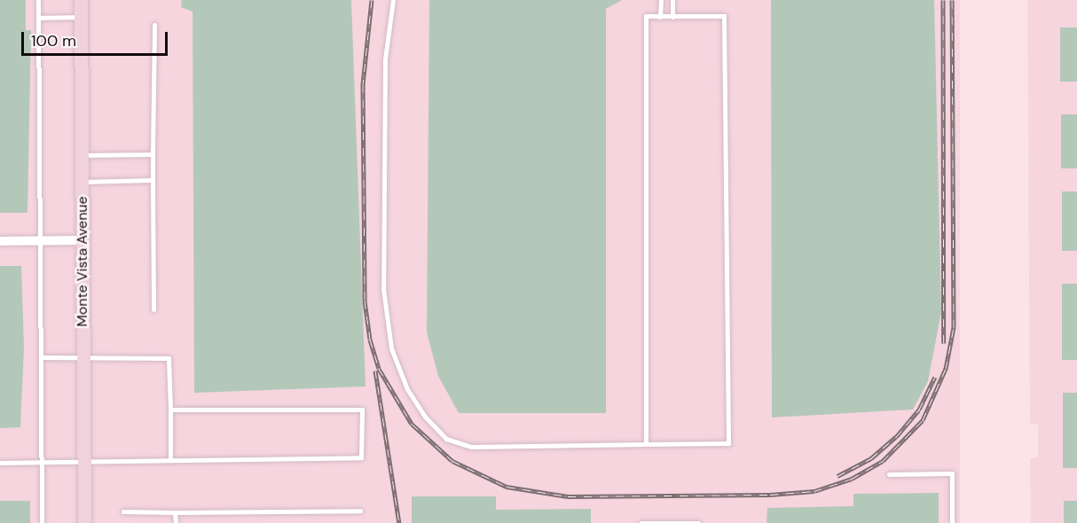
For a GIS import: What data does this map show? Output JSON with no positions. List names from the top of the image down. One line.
{"streets":{"street":["Monte Vista Avenue"]},"scale_bar":"100 m"}
